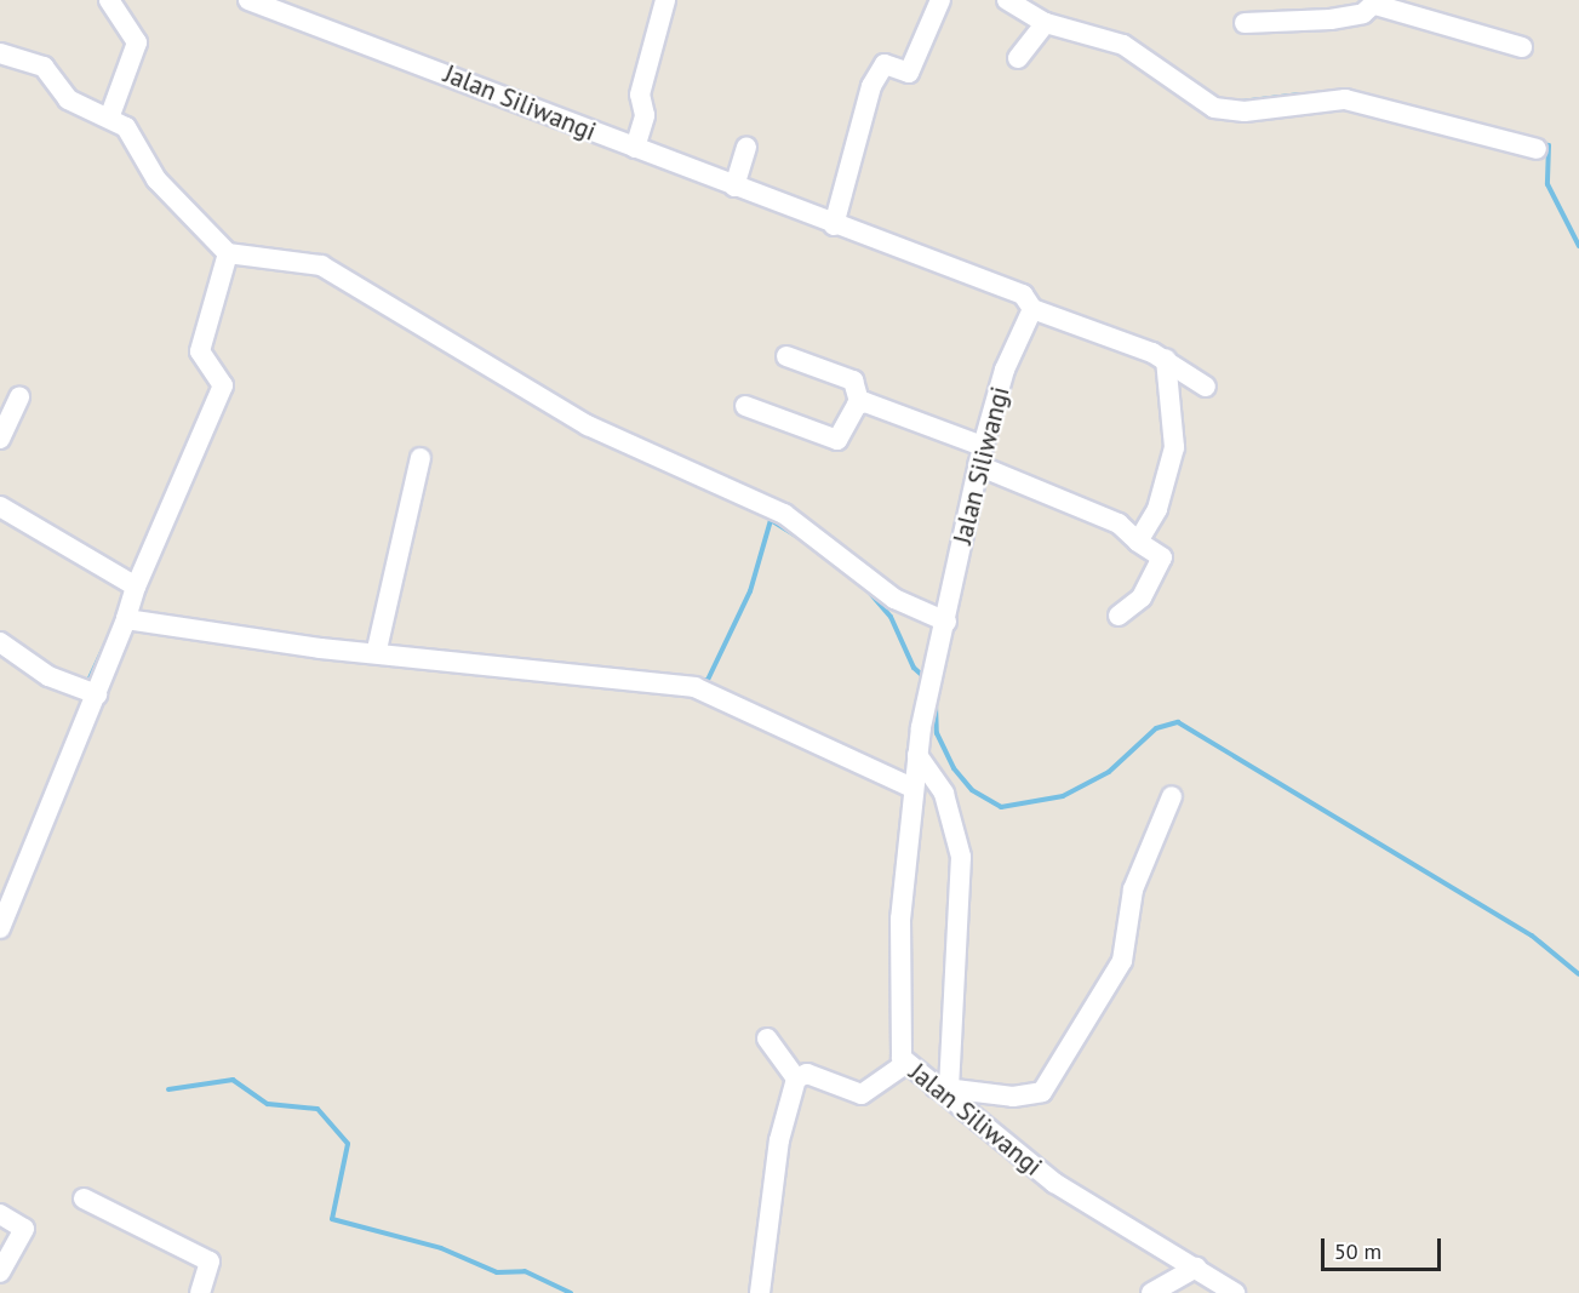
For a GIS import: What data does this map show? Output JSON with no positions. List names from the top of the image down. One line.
{"streets":{"street":["Jalan Siliwangi"]},"scale_bar":"50 m"}
